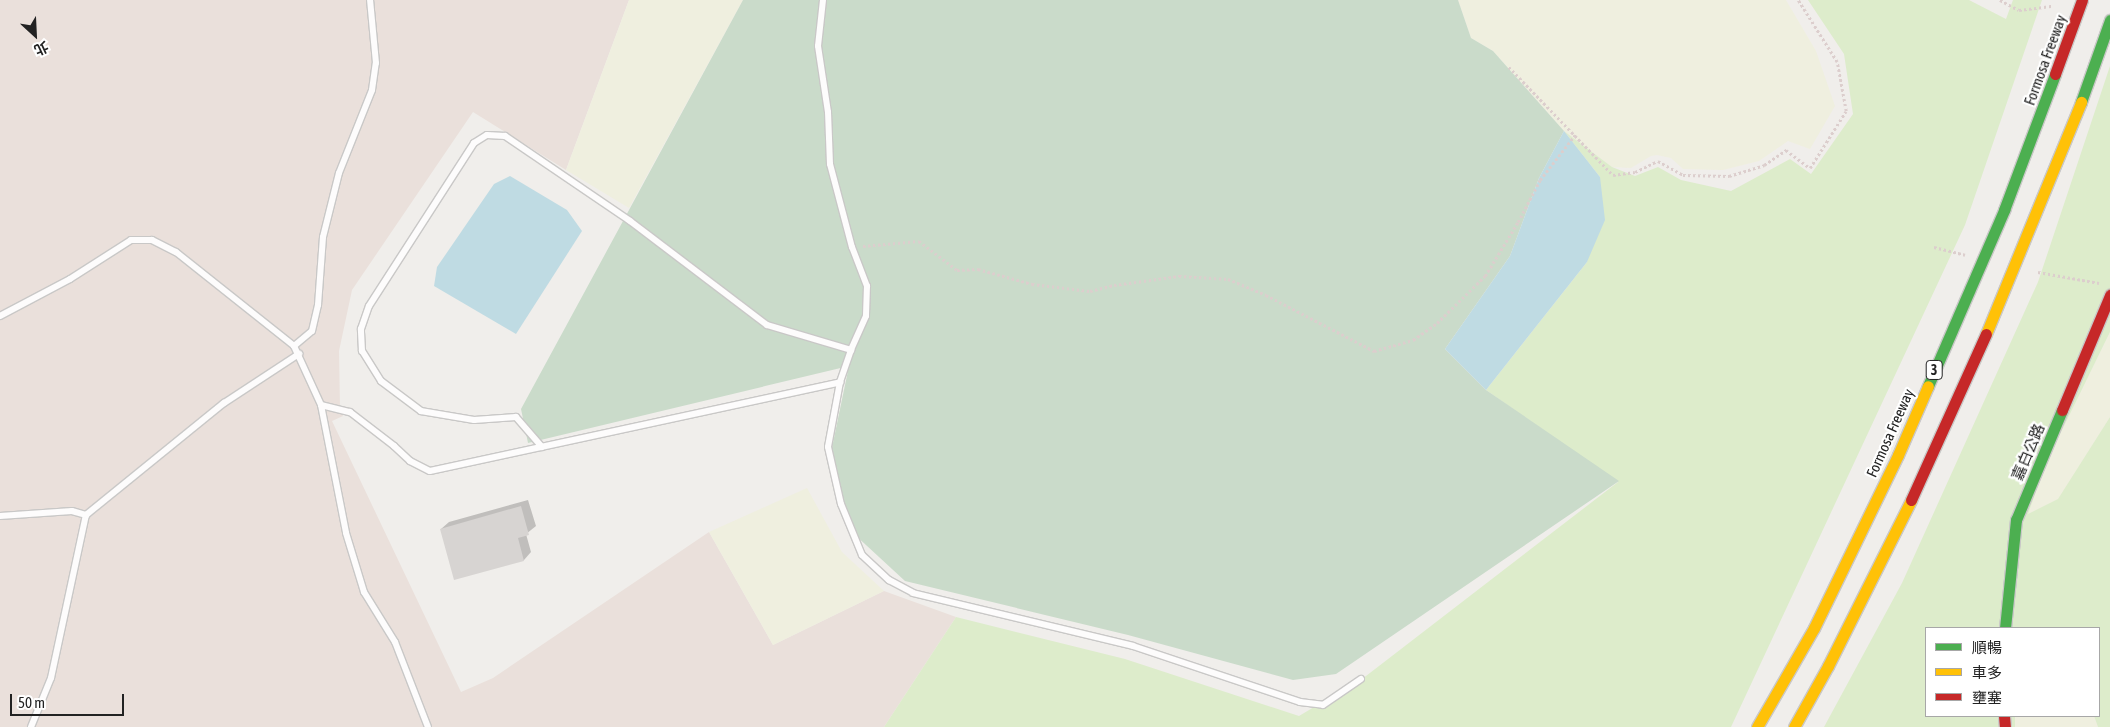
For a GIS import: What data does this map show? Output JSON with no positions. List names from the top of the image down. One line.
{"streets":{"main road":["Formosa Freeway","3","嘉白公路"]},"legend":["順暢","車多","壅塞"],"scale_bar":"50 m","north":"bottom right"}
